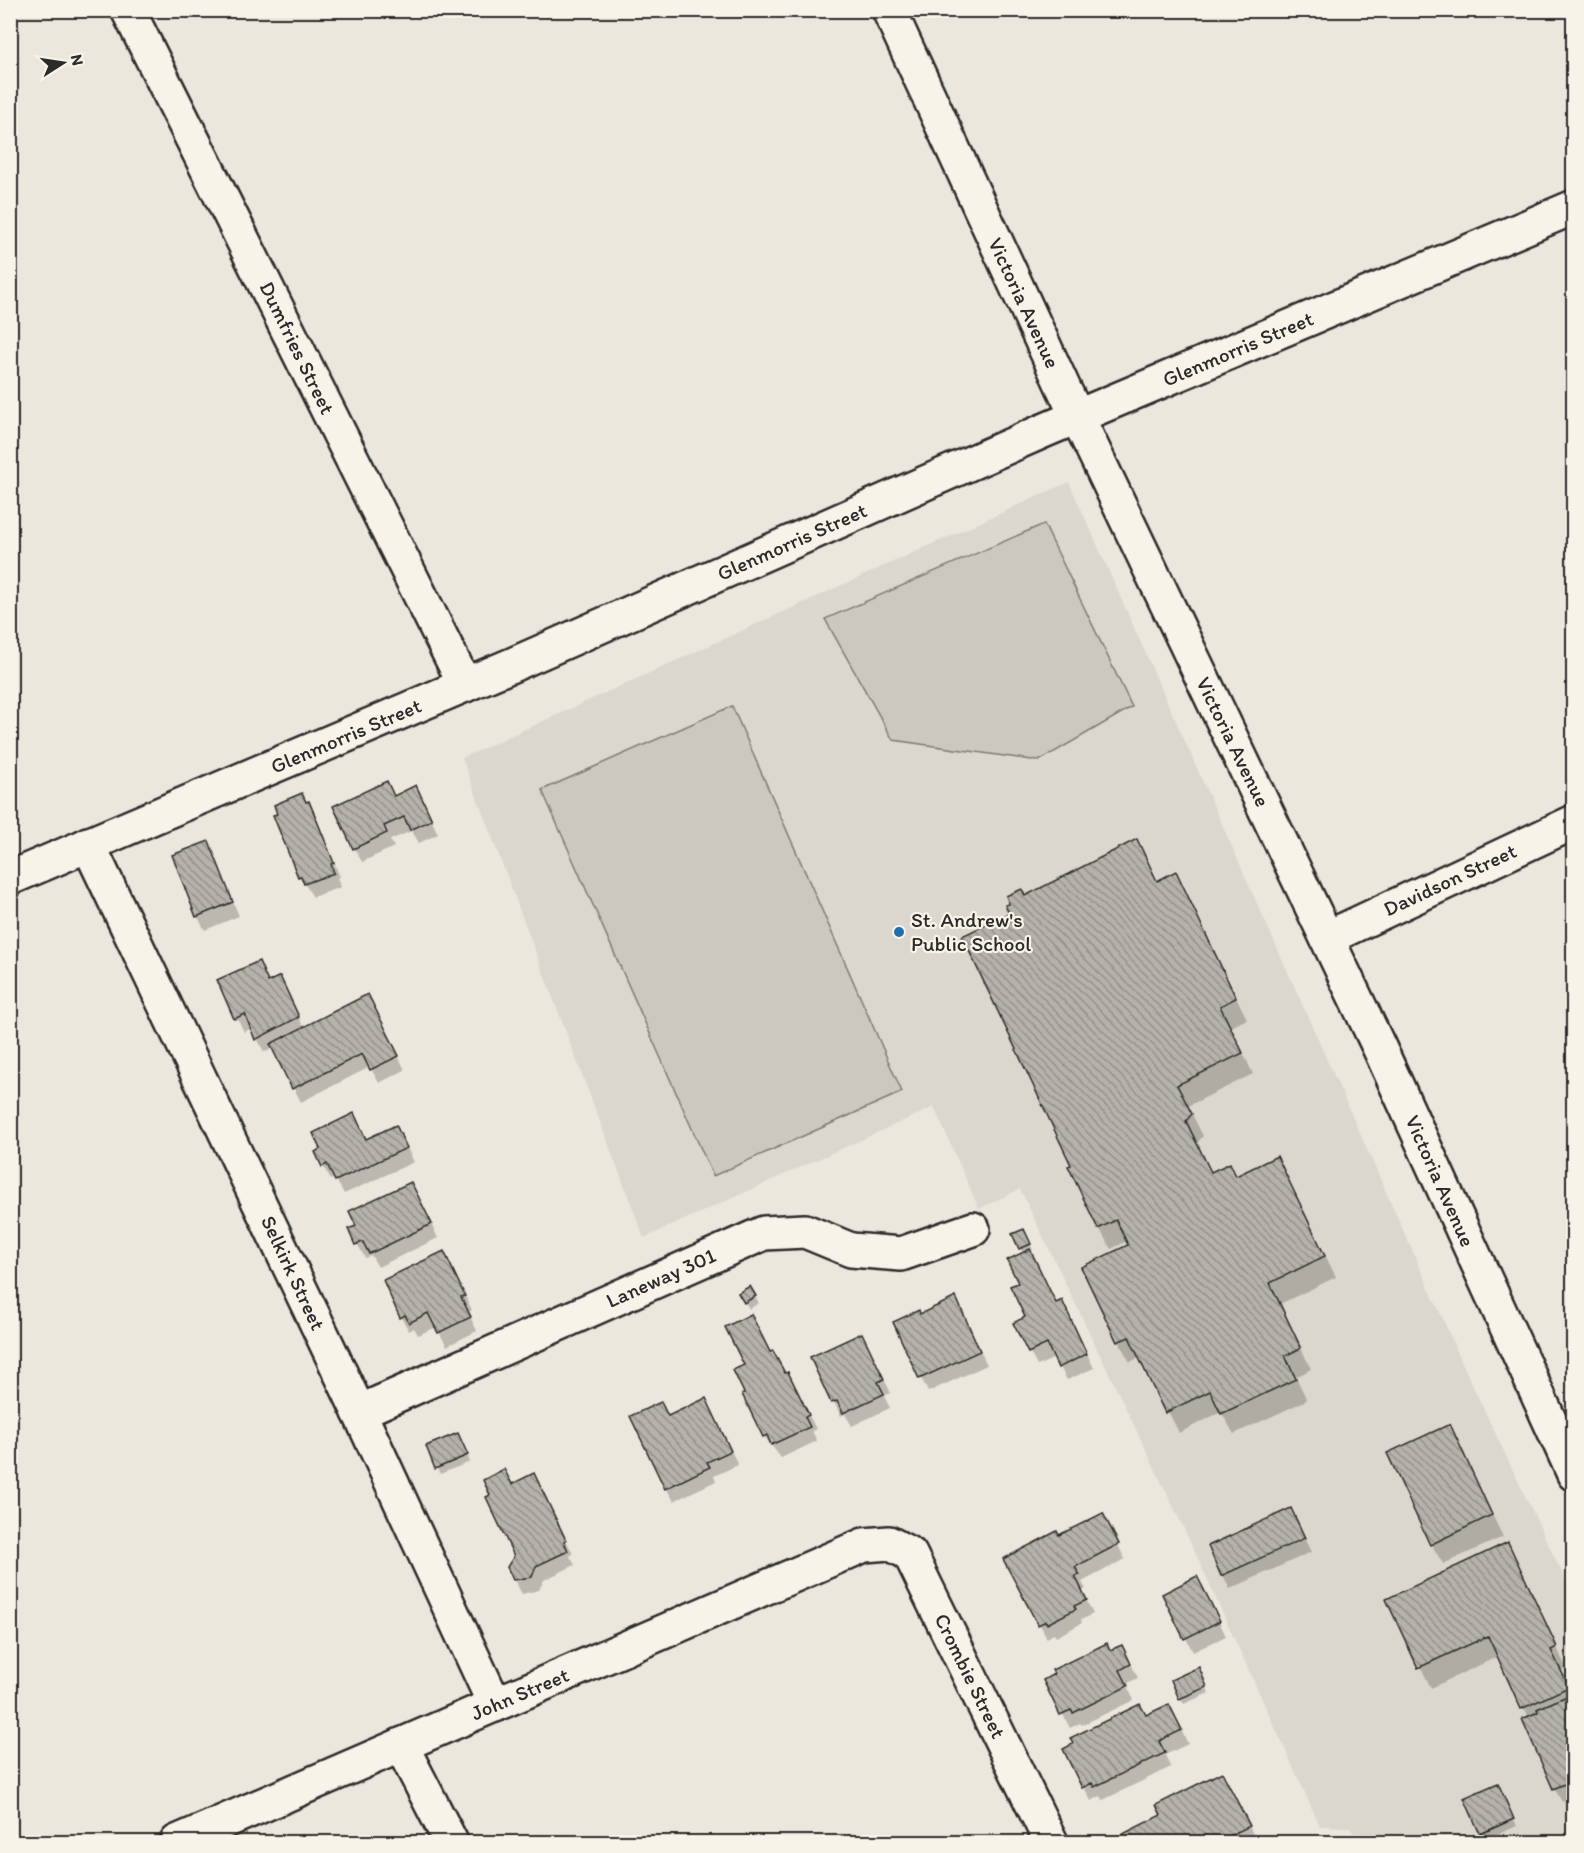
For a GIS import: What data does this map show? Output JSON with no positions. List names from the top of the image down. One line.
{"streets":{"street":["Victoria Avenue","Dumfries Street","Glenmorris Street","Davidson Street","Selkirk Street","Laneway 301","Crombie Street","John Street"]},"crossings":[["Victoria Avenue","Glenmorris Street"],["Victoria Avenue","Davidson Street"],["Dumfries Street","Glenmorris Street"],["Glenmorris Street","Selkirk Street"],["Selkirk Street","Laneway 301"],["Selkirk Street","John Street"],["Crombie Street","John Street"]],"places":["St. Andrew's Public School"],"north":"right"}
